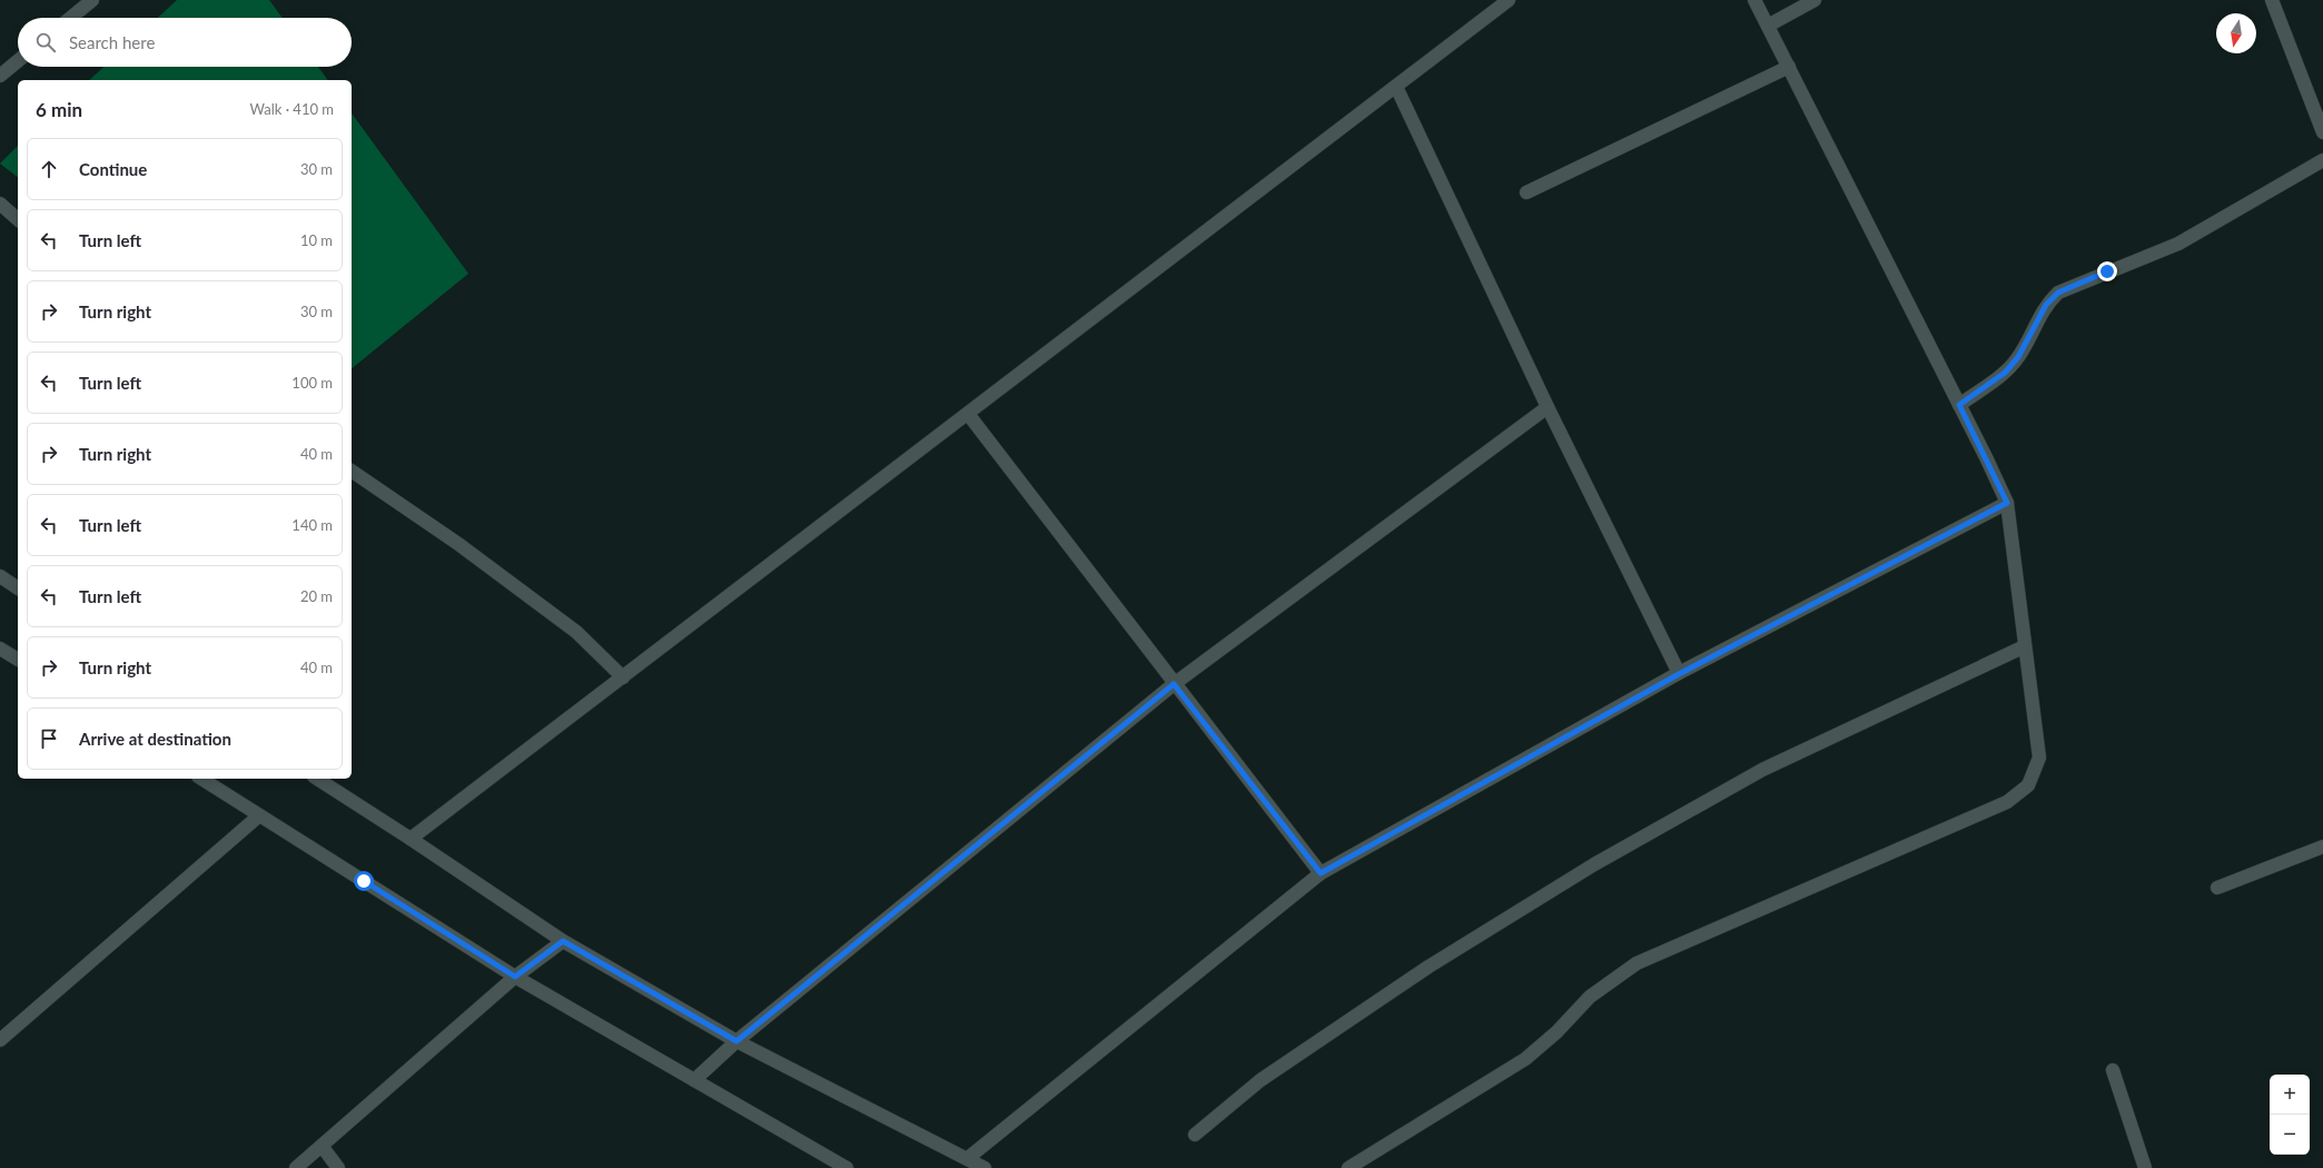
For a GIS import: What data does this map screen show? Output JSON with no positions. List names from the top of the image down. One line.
{"north":"bottom","page":{"search":"Search here","heading":["6 min","Walk · 410 m"],"list":[["Continue","30 m"],["Turn left","10 m"],["Turn right","30 m"],["Turn left","100 m"],["Turn right","40 m"],["Turn left","140 m"],["Turn left","20 m"],["Turn right","40 m"],"Arrive at destination"],"map_buttons":["+","−"]}}
